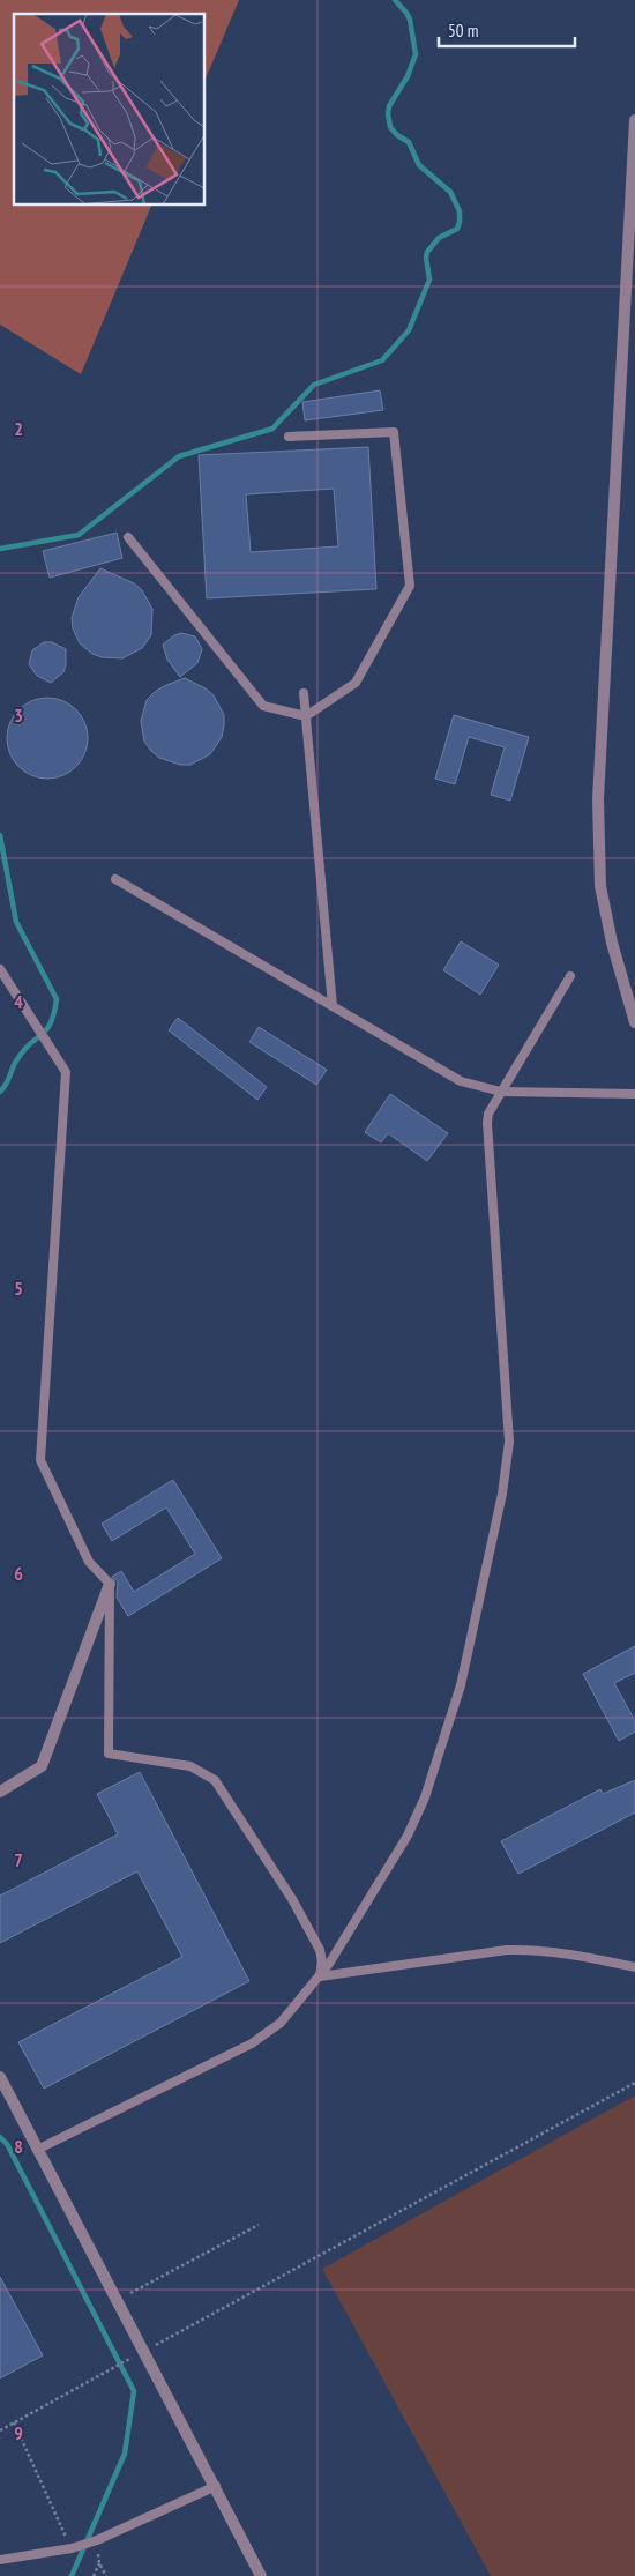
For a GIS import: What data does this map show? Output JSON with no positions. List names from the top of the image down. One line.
{"scale_bar":"50 m","grid":{"rows":["2","3","4","5","6","7","8","9"]}}
